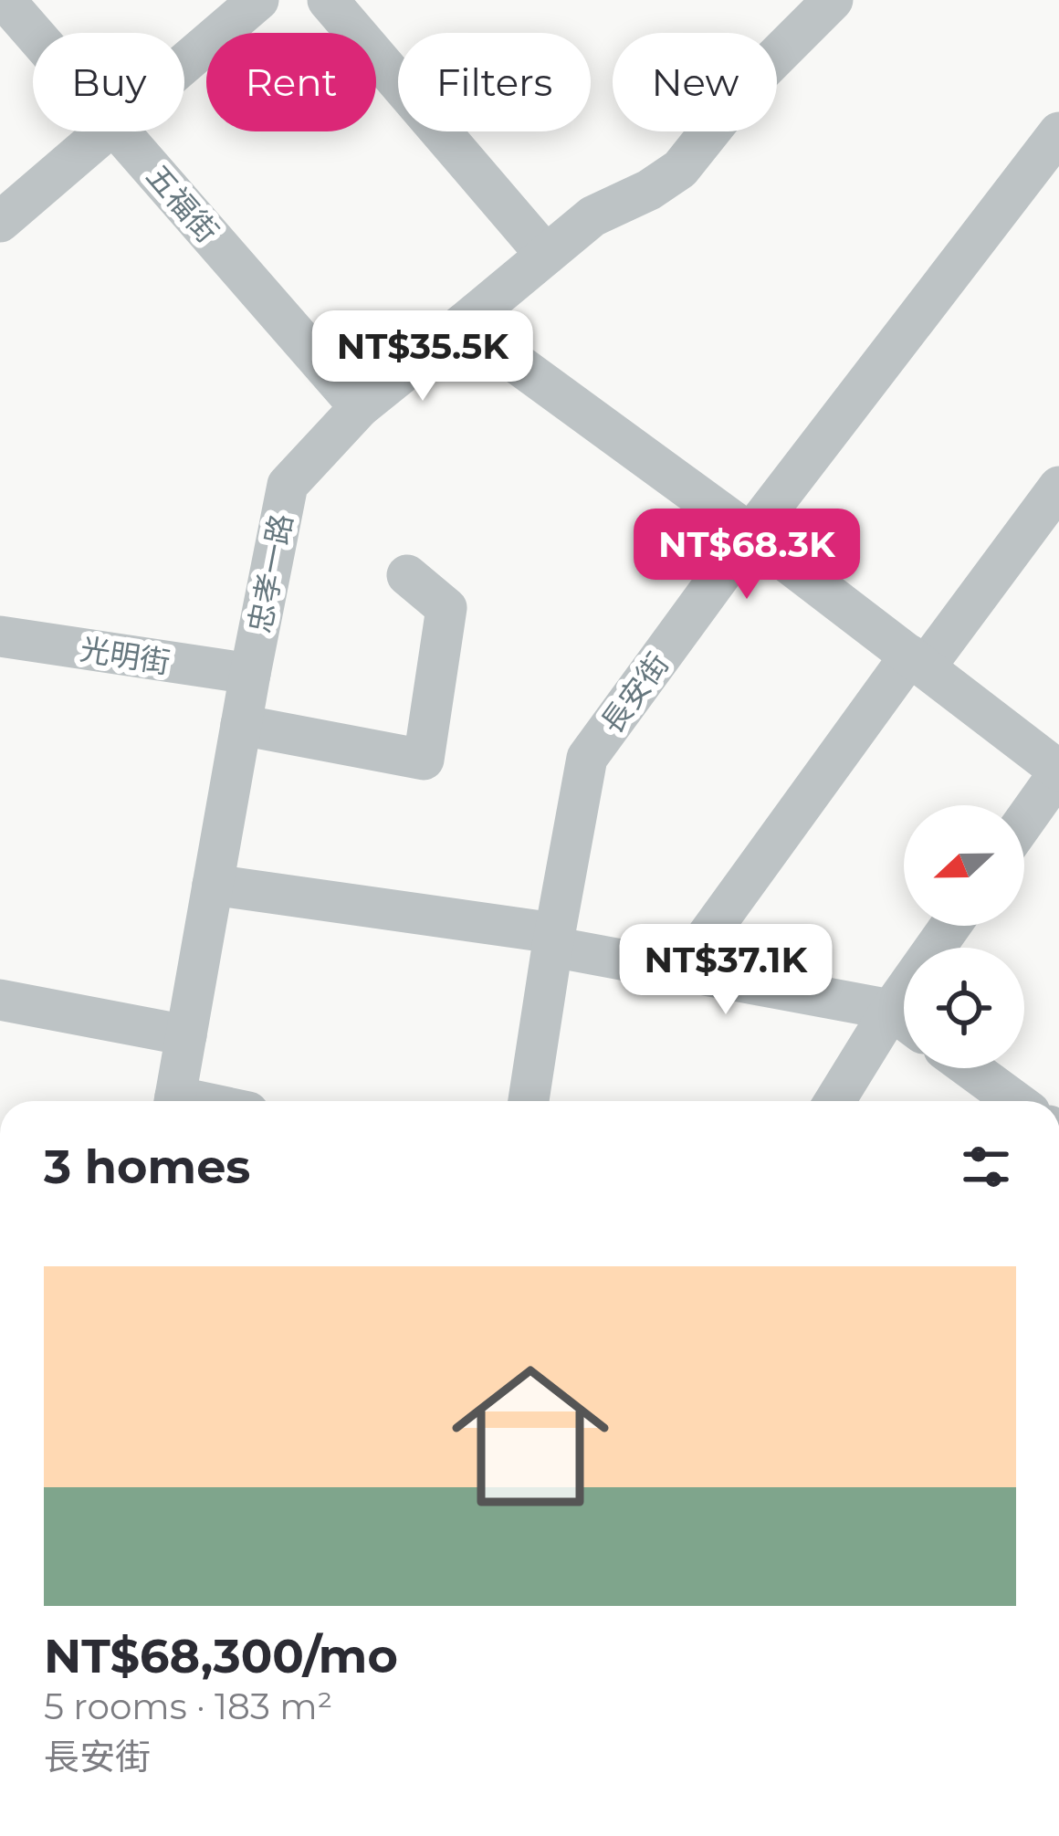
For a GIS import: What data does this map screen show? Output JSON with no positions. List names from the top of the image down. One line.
{"streets":{"street":["五福街","忠孝一路","光明街","長安街"]},"crossings":[["五福街","忠孝一路"],["忠孝一路","光明街"]],"north":"left","page":{"chip":["Buy","Rent","Filters","New"],"price":["NT$35.5K","NT$68.3K","NT$37.1K"],"heading":"3 homes","list":[{"name":"NT$68,300/mo","note":"5 rooms · 183 m² · 長安街"}]}}
